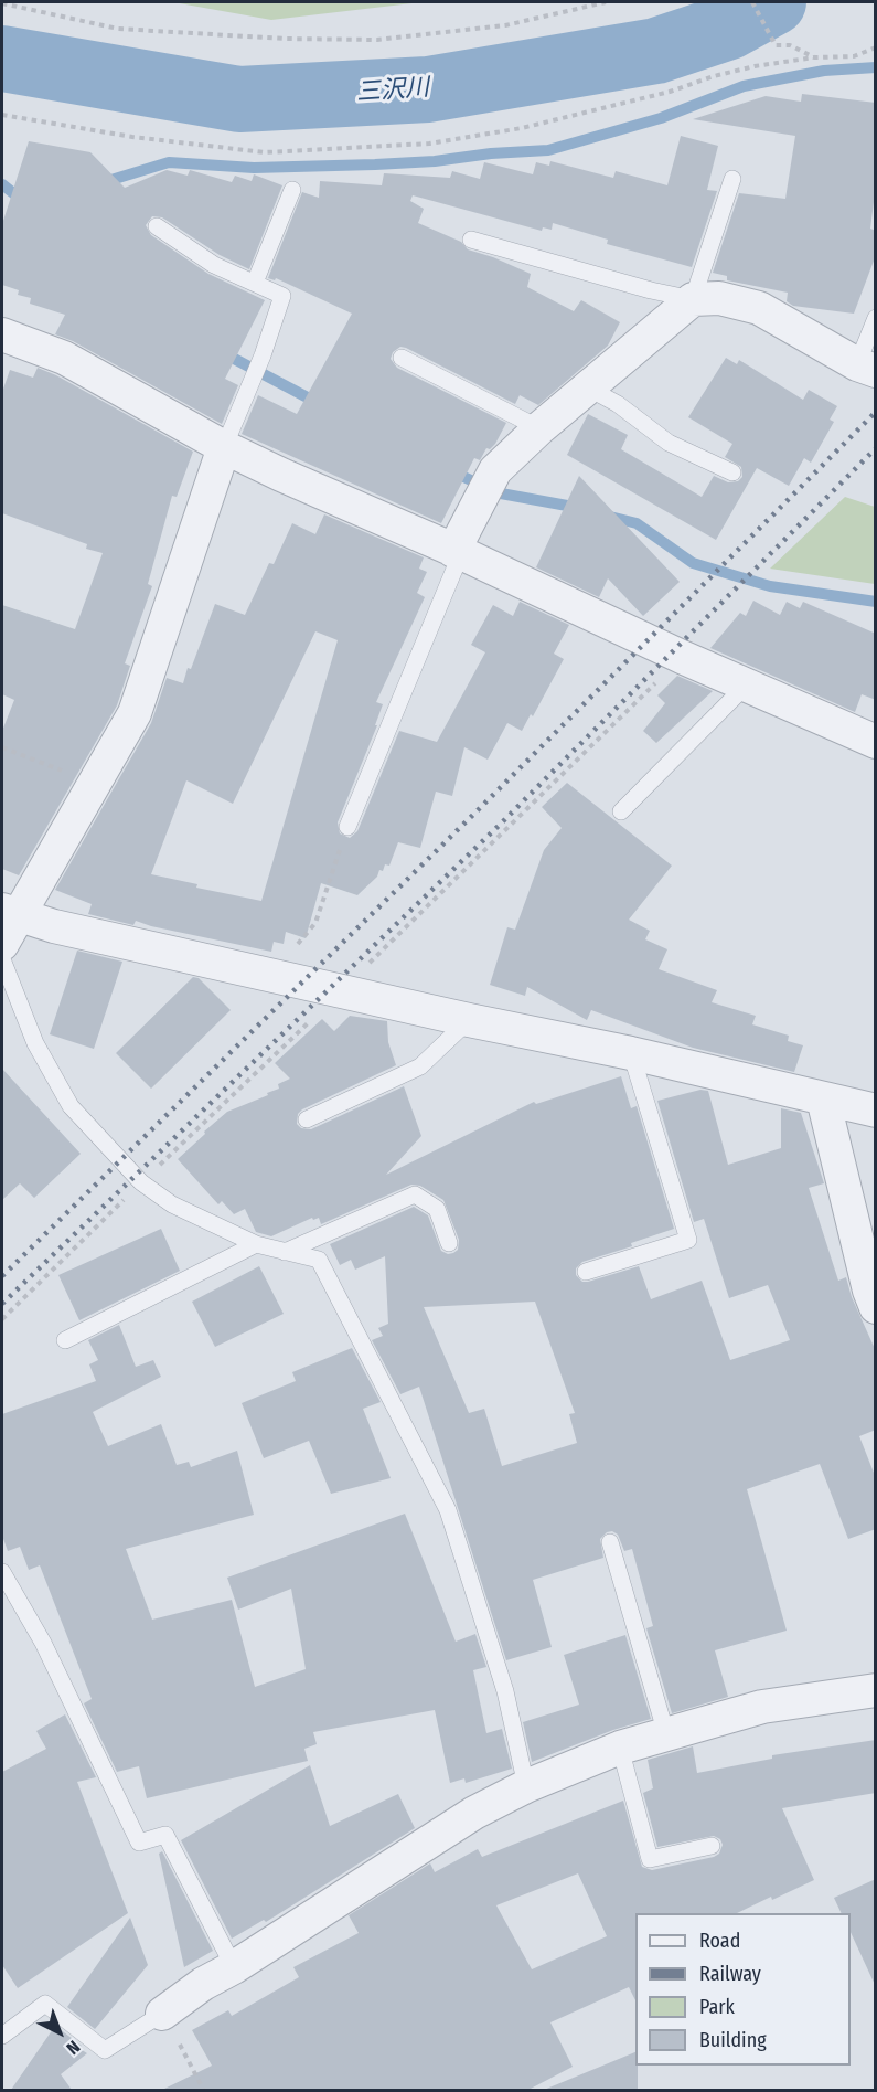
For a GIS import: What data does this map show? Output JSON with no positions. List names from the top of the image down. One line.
{"water":["三沢川"],"legend":["Road","Railway","Park","Building"],"north":"bottom right"}
